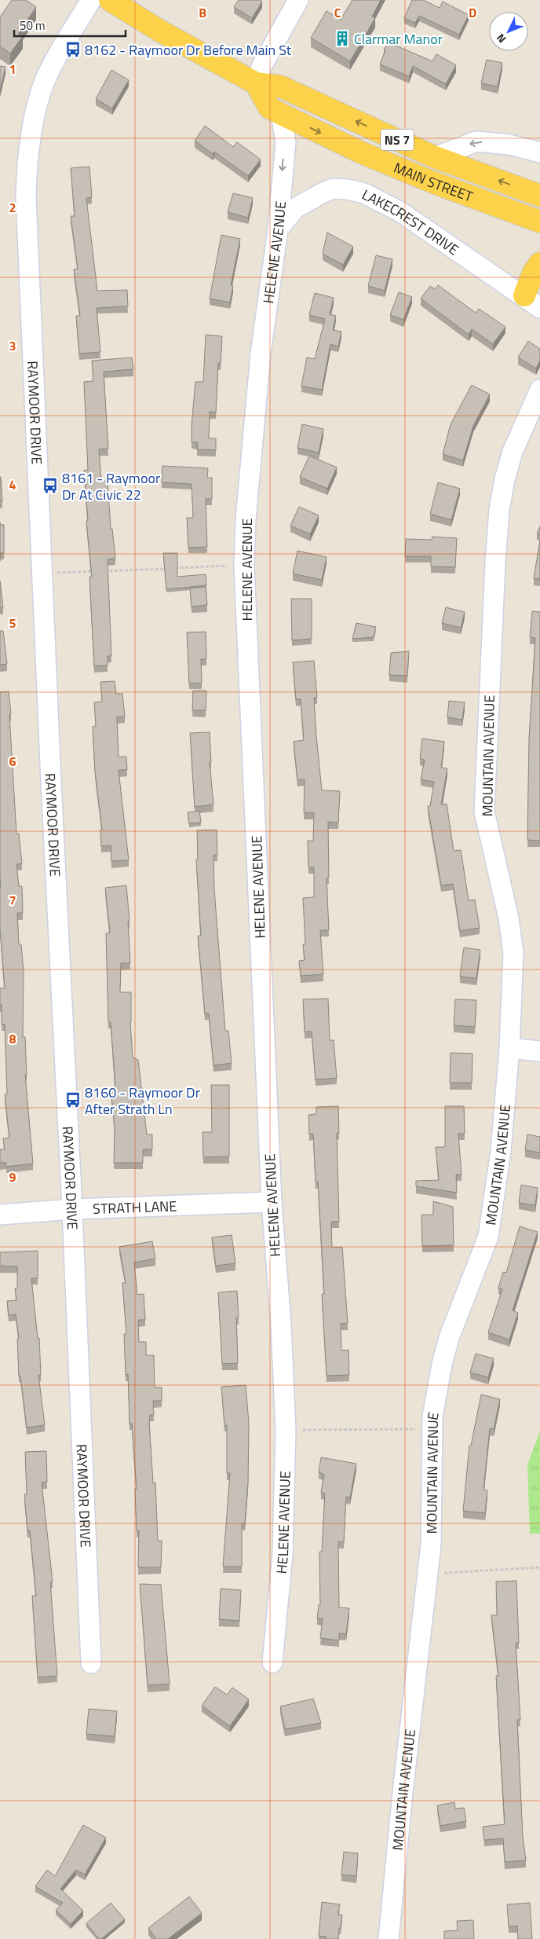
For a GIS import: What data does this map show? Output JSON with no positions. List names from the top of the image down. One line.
{"streets":{"main road":["NS 7","MAIN STREET"],"street":["LAKECREST DRIVE","HELENE AVENUE","RAYMOOR DRIVE","MOUNTAIN AVENUE","STRATH LANE"]},"crossings":[["MAIN STREET","HELENE AVENUE"],["LAKECREST DRIVE","HELENE AVENUE"],["HELENE AVENUE","STRATH LANE"],["RAYMOOR DRIVE","STRATH LANE"]],"places":{"building":["Clarmar Manor"],"bus stop":["8162 - Raymoor Dr Before Main St","8161 - Raymoor Dr At Civic 22","8160 - Raymoor Dr After Strath Ln"]},"scale_bar":"50 m","north":"bottom left","grid":{"columns":["B","C","D"],"rows":["1","2","3","4","5","6","7","8","9"]}}
